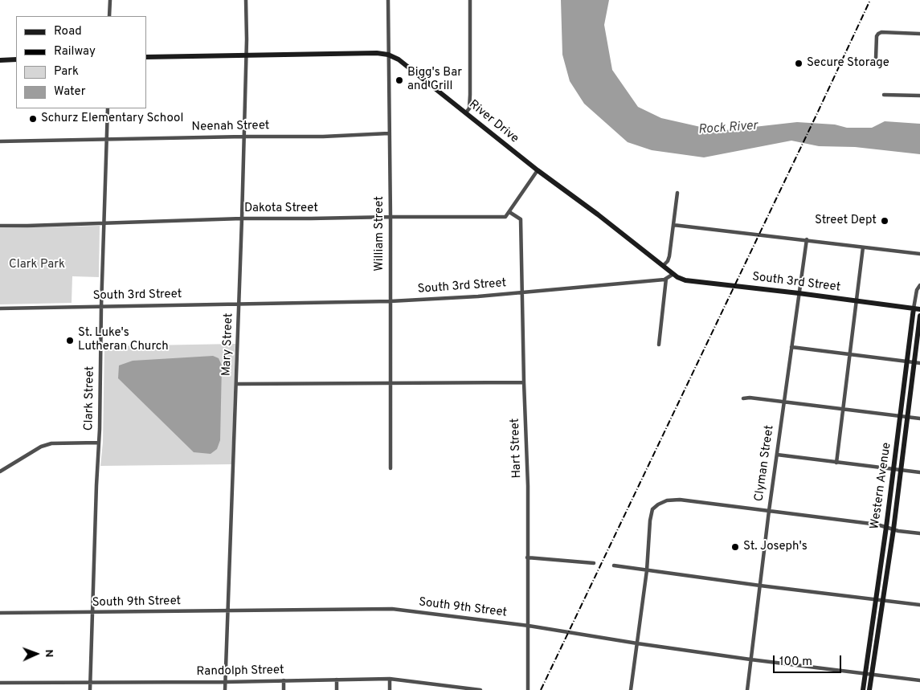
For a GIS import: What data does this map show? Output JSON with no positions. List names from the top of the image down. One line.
{"streets":{"street":["River Drive","Neenah Street","Dakota Street","William Street","South 3rd Street","Mary Street","Clark Street","Hart Street","Clyman Street","Western Avenue","South 9th Street","Randolph Street"]},"crossings":[["River Drive","William Street"],["River Drive","South 3rd Street"],["River Drive","Mary Street"],["Neenah Street","William Street"],["Neenah Street","Mary Street"],["Neenah Street","Clark Street"],["Dakota Street","William Street"],["Dakota Street","Mary Street"],["Dakota Street","Clark Street"],["Dakota Street","Hart Street"],["William Street","South 3rd Street"],["South 3rd Street","Mary Street"],["South 3rd Street","Clark Street"],["South 3rd Street","Hart Street"],["South 3rd Street","Clyman Street"],["South 3rd Street","Western Avenue"],["Mary Street","South 9th Street"],["Mary Street","Randolph Street"],["Clark Street","South 9th Street"],["Clark Street","Randolph Street"],["Hart Street","South 9th Street"],["Clyman Street","South 9th Street"],["Western Avenue","South 9th Street"]],"water":["Rock River"],"parks":["Clark Park"],"places":["Secure Storage","Bigg's Bar and Grill","Schurz Elementary School","Street Dept","St. Luke's Lutheran Church","St. Joseph's"],"legend":["Road","Railway","Park","Water"],"scale_bar":"100 m","north":"right"}
